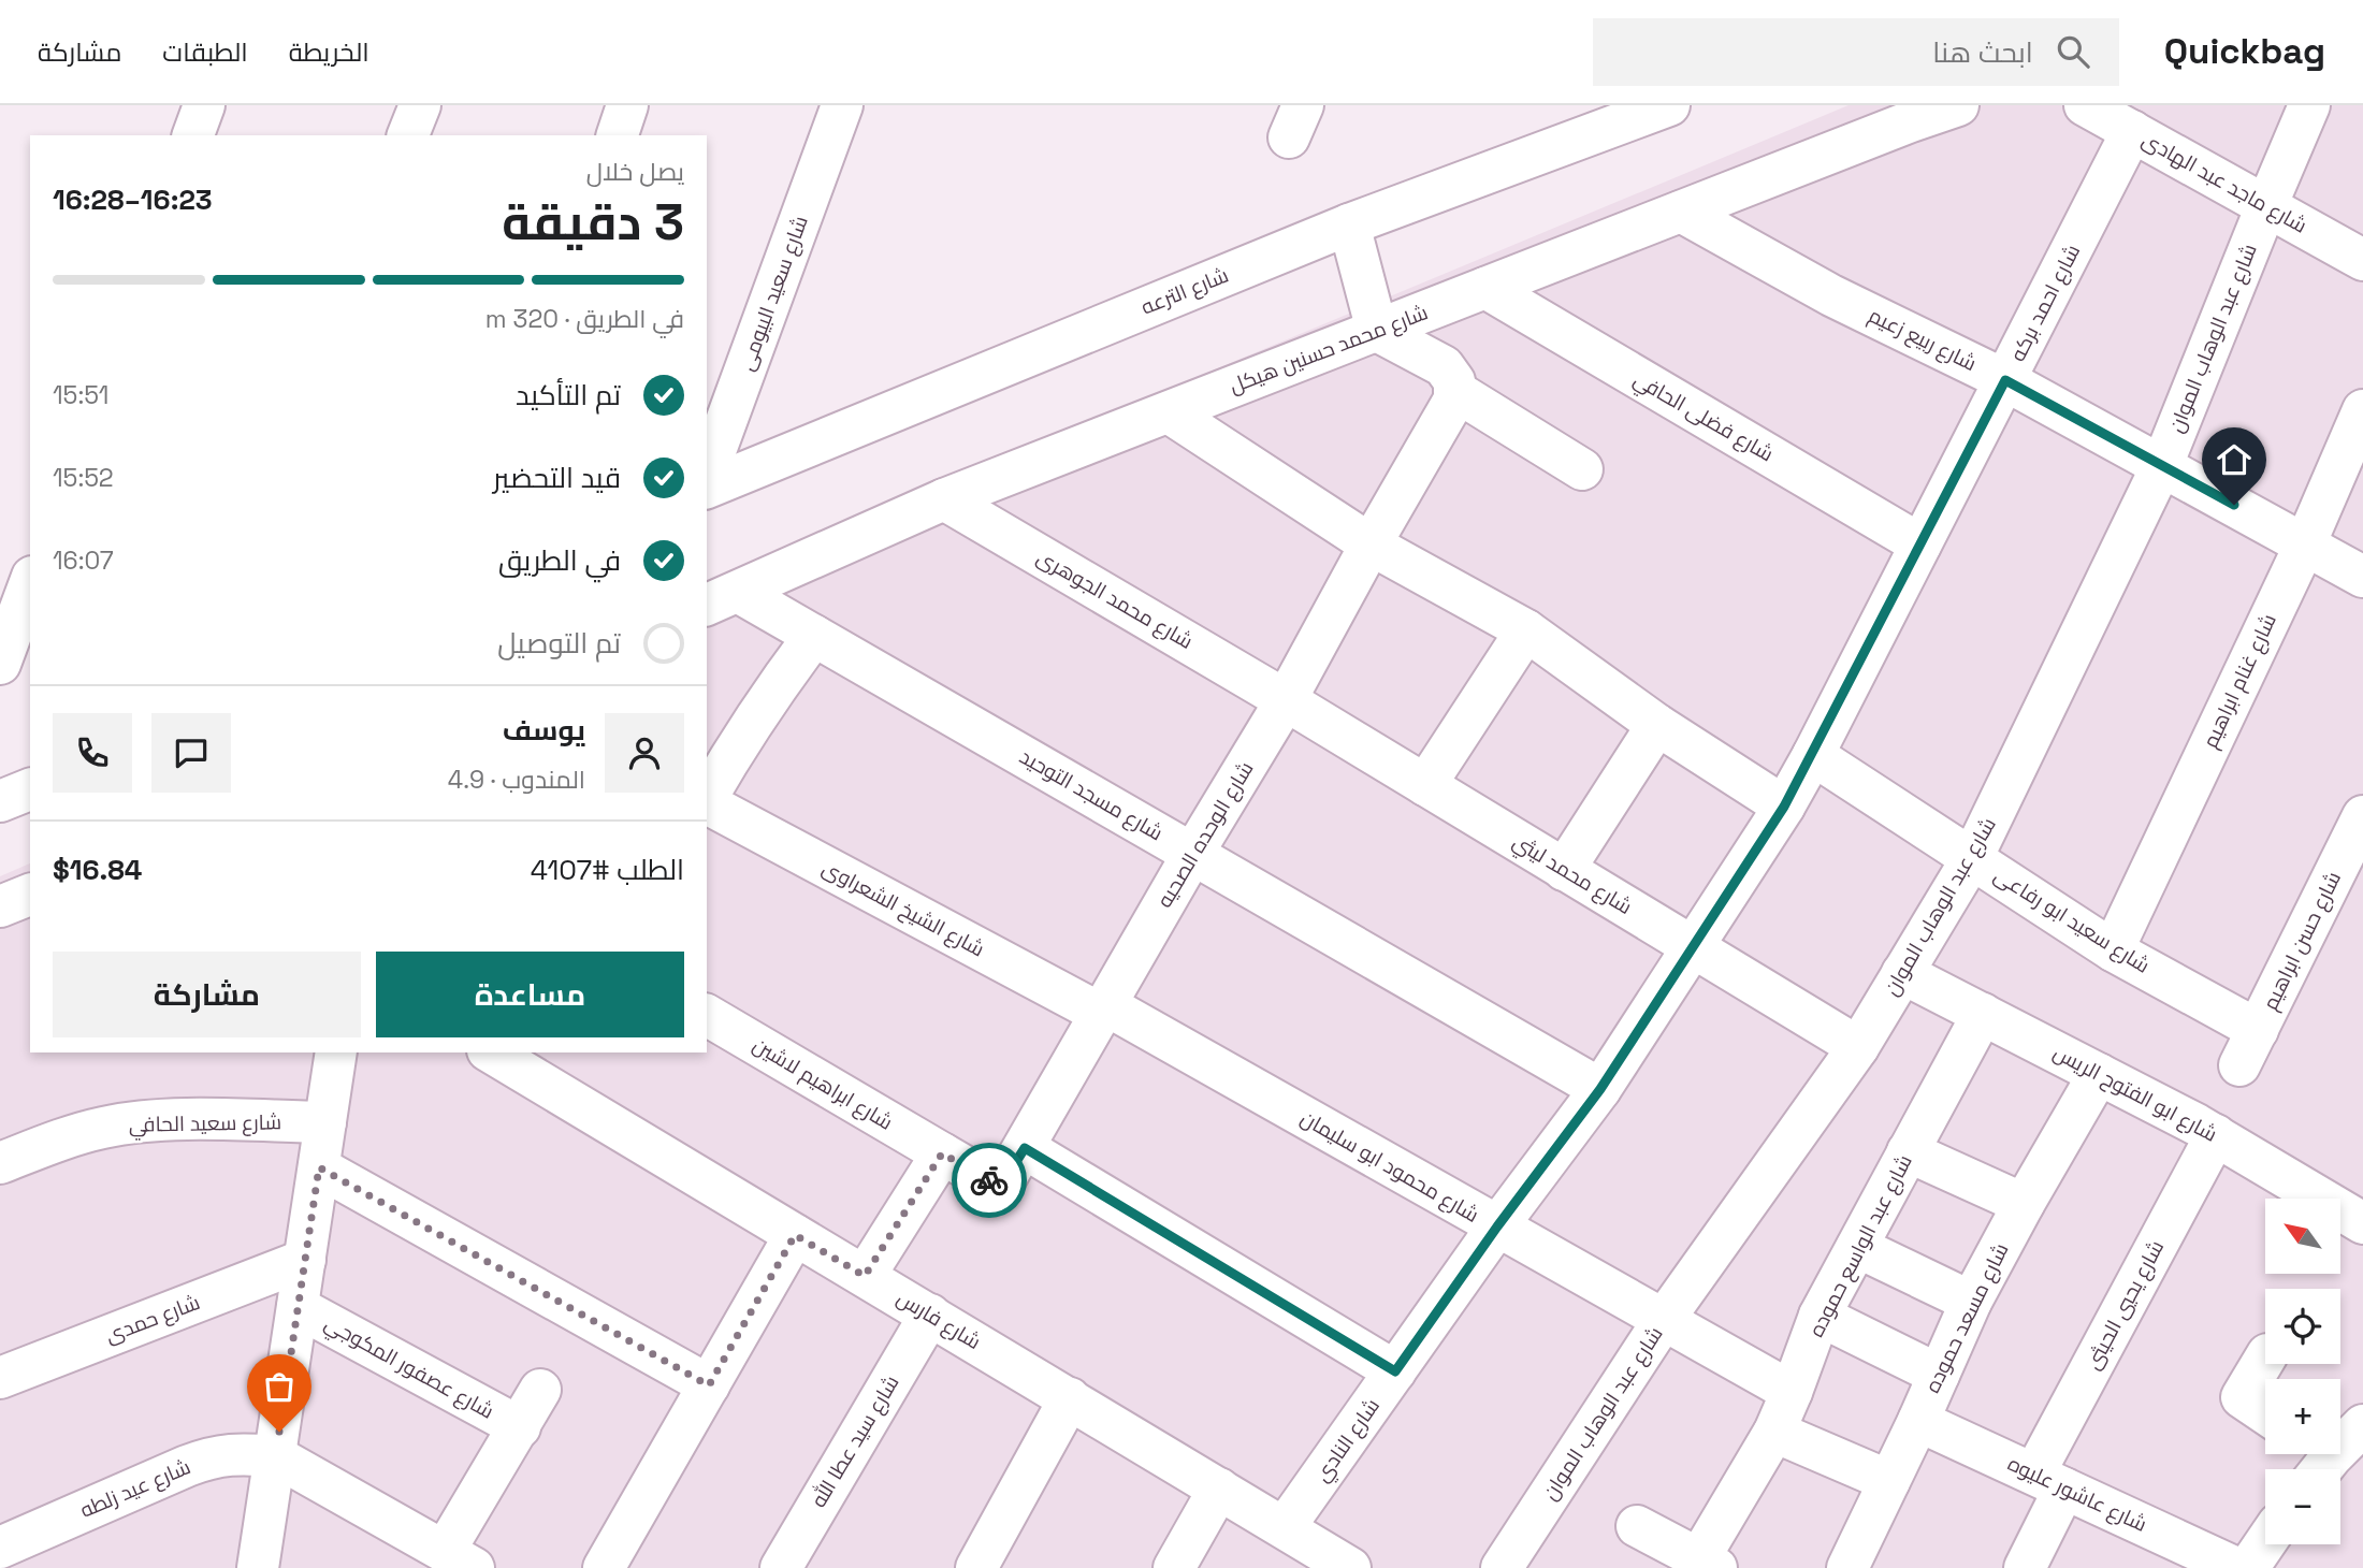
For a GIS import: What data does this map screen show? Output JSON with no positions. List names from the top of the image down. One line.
{"streets":{"street":["شارع ماجد عبد الهادى","شارع الترعه","شارع سعيد البيومى","شارع احمد بركه","شارع عبد الوهاب الموان","شارع ربيع زعيم","شارع محمد حسنين هيكل","شارع فضلى الحافي","شارع محمد الجوهرى","شارع غنام ابراهيم","شارع مسجد التوحيد","شارع الوحده الصحيه","شارع محمد ليثي","شارع الشيخ الشعراوى","شارع سعيد ابو رفاعى","شارع حسن ابراهيم","شارع ابراهيم لاشين","شارع ابو الفتوح الريس","شارع سعيد الحافي","شارع محمود ابو سليمان","شارع عبد الواسع حموده","شارع يحيي الحيثى","شارع مسعد حموده","شارع حمدى","شارع فارس","شارع عصفور المكوجي","شارع النادي","شارع سيد عطا الله","شارع عيد زلطه","شارع عاشور عليوه"]},"crossings":[["شارع ماجد عبد الهادى","شارع احمد بركه"],["شارع ماجد عبد الهادى","شارع عبد الوهاب الموان"],["شارع احمد بركه","شارع ربيع زعيم"],["شارع احمد بركه","شارع فضلى الحافي"],["شارع احمد بركه","شارع سعيد ابو رفاعى"],["شارع احمد بركه","شارع النادي"],["شارع عبد الوهاب الموان","شارع ربيع زعيم"],["شارع عبد الوهاب الموان","شارع محمد ليثي"],["شارع عبد الوهاب الموان","شارع سعيد ابو رفاعى"],["شارع عبد الوهاب الموان","شارع ابو الفتوح الريس"],["شارع عبد الوهاب الموان","شارع محمود ابو سليمان"],["شارع ربيع زعيم","شارع محمد حسنين هيكل"],["شارع ربيع زعيم","شارع غنام ابراهيم"],["شارع محمد حسنين هيكل","شارع فضلى الحافي"],["شارع محمد حسنين هيكل","شارع محمد الجوهرى"],["شارع محمد حسنين هيكل","شارع مسجد التوحيد"],["شارع محمد الجوهرى","شارع الوحده الصحيه"],["شارع محمد الجوهرى","شارع محمد ليثي"],["شارع غنام ابراهيم","شارع سعيد ابو رفاعى"],["شارع مسجد التوحيد","شارع الوحده الصحيه"],["شارع مسجد التوحيد","شارع النادي"],["شارع الوحده الصحيه","شارع محمد ليثي"],["شارع الوحده الصحيه","شارع الشيخ الشعراوى"],["شارع الوحده الصحيه","شارع ابراهيم لاشين"],["شارع الوحده الصحيه","شارع محمود ابو سليمان"],["شارع محمد ليثي","شارع النادي"],["شارع الشيخ الشعراوى","شارع محمود ابو سليمان"],["شارع سعيد ابو رفاعى","شارع حسن ابراهيم"],["شارع سعيد ابو رفاعى","شارع النادي"],["شارع ابو الفتوح الريس","شارع عبد الواسع حموده"],["شارع ابو الفتوح الريس","شارع يحيي الحيثى"],["شارع ابو الفتوح الريس","شارع مسعد حموده"],["شارع محمود ابو سليمان","شارع عبد الواسع حموده"],["شارع محمود ابو سليمان","شارع النادي"],["شارع يحيي الحيثى","شارع عاشور عليوه"],["شارع مسعد حموده","شارع عاشور عليوه"],["شارع فارس","شارع النادي"],["شارع فارس","شارع سيد عطا الله"]],"north":"top left","page":{"header":"Quickbag","search":"ابحث هنا","nav":["الخريطة","الطبقات","مشاركة"],"heading":["3 دقيقة","يصل خلال","16:23–16:28"],"panel":["يوسف","المندوب · 4.9","الطلب #4107","$16.84"],"bar":"في الطريق · 320 m","list":[["تم التأكيد","15:51"],["قيد التحضير","15:52"],["في الطريق","16:07"],"تم التوصيل"],"buttons":["مساعدة","مشاركة"],"map_buttons":["+","−"]}}
